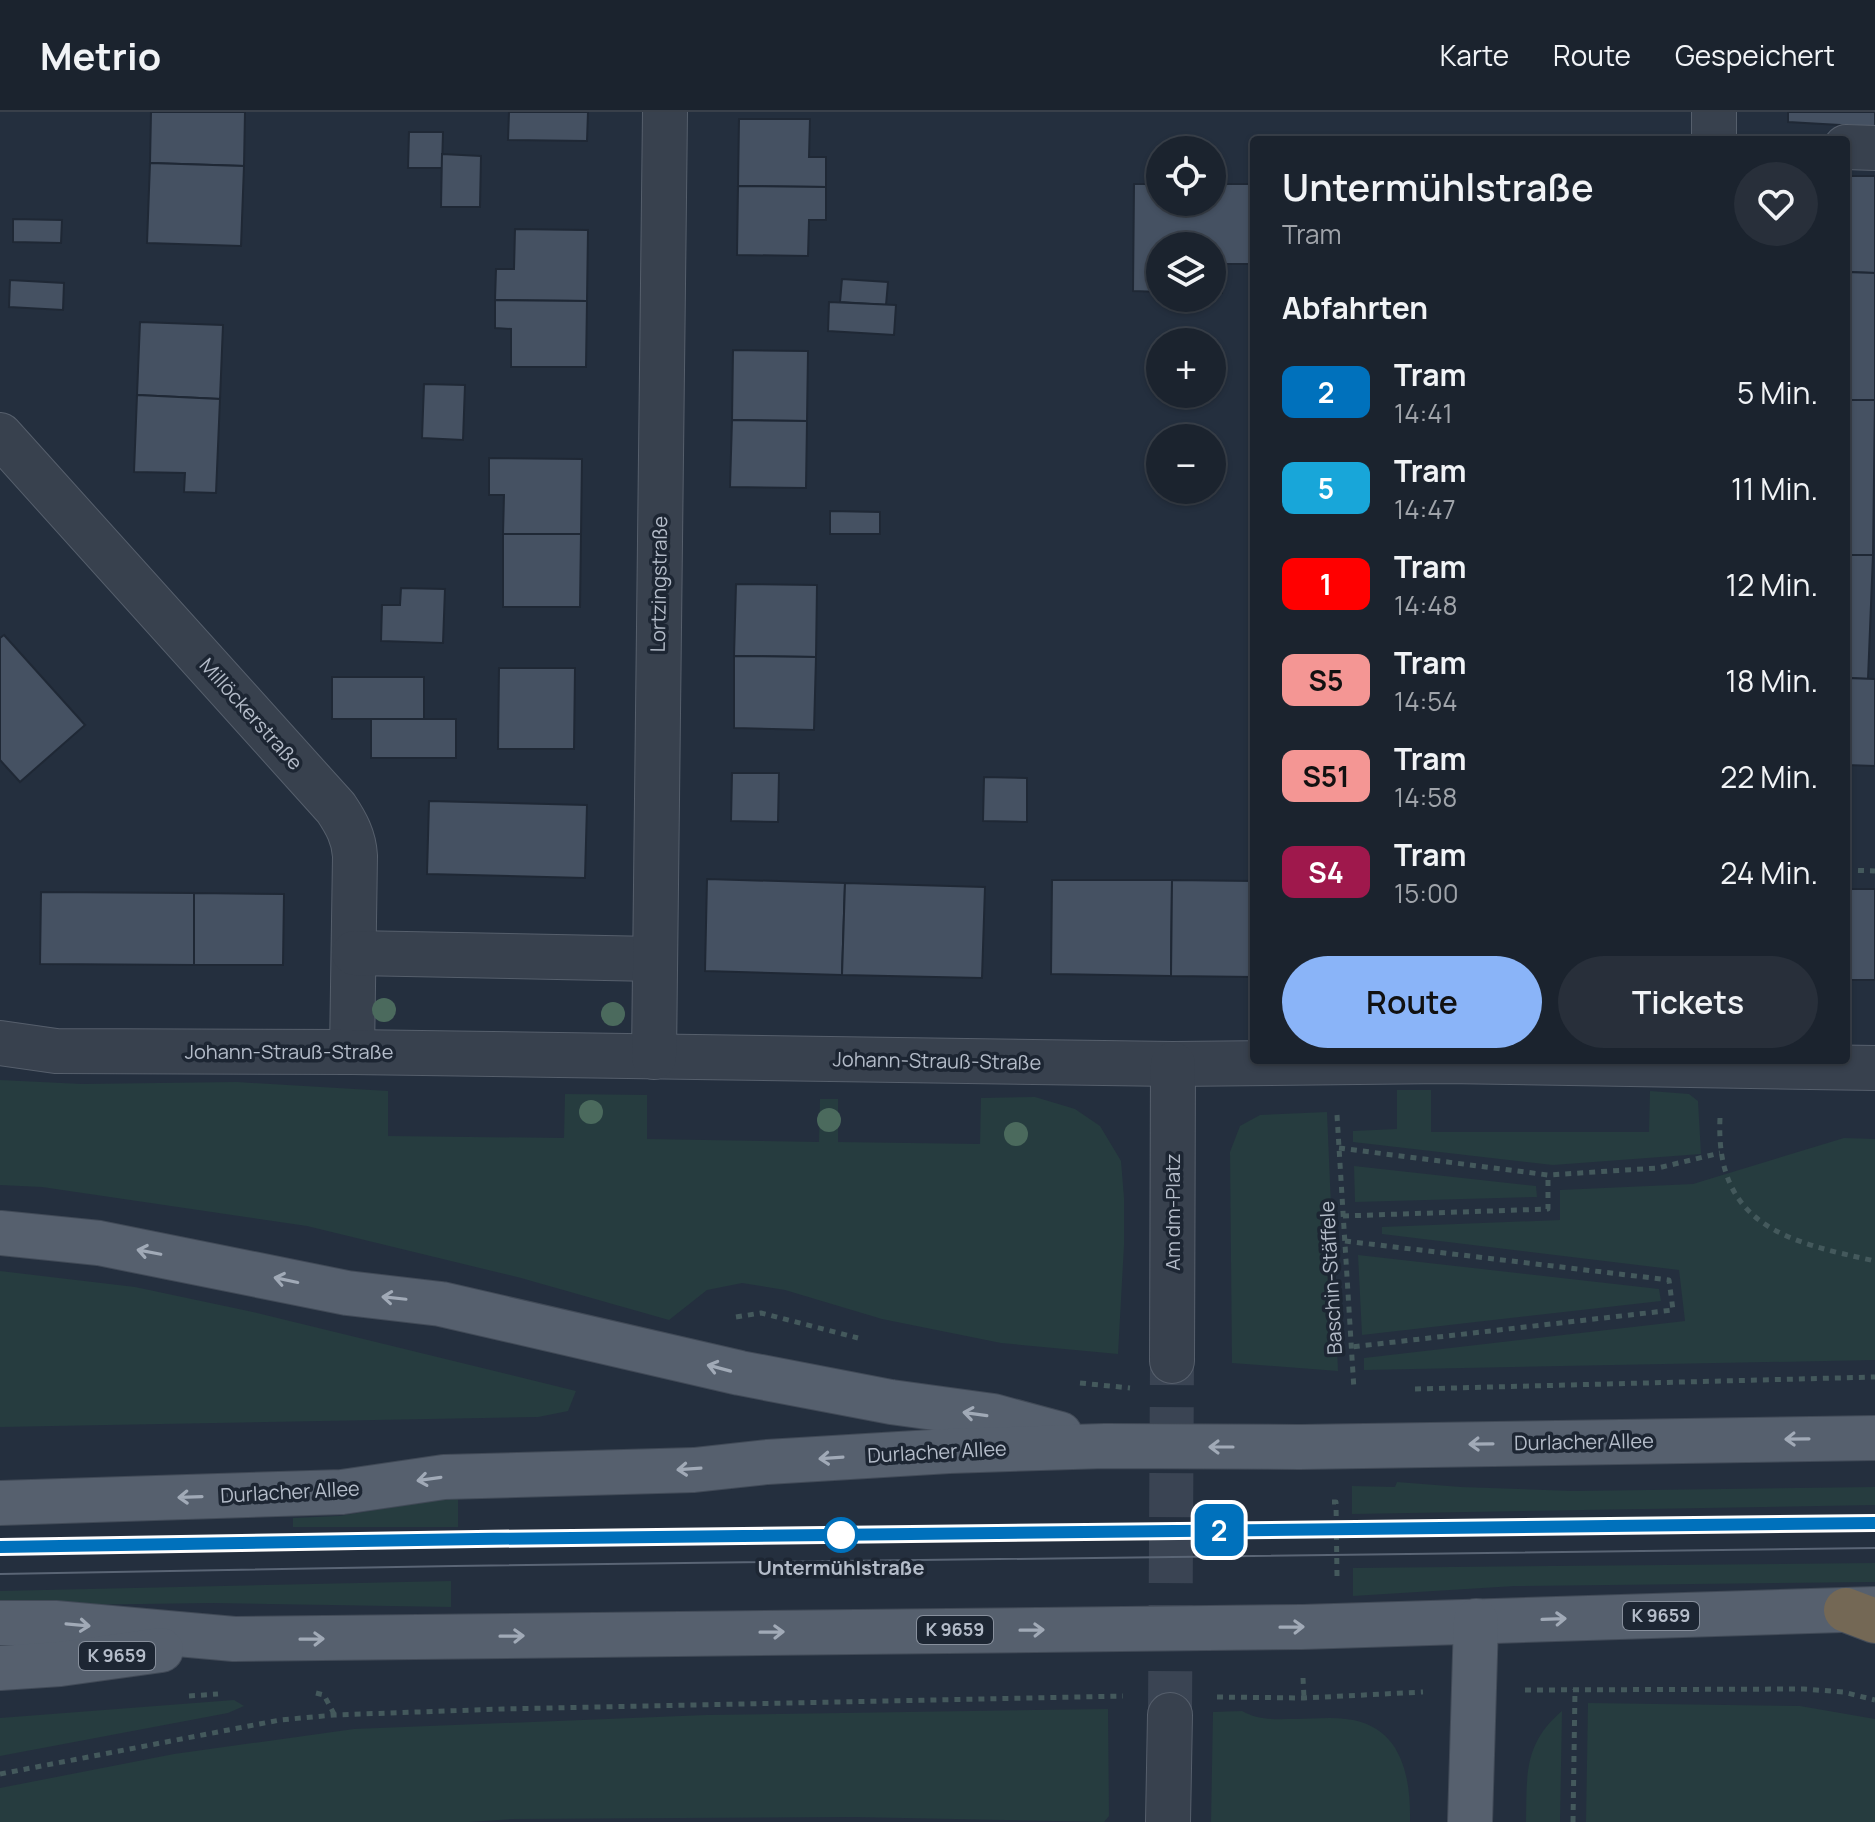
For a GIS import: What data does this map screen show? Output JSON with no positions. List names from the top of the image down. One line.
{"streets":{"main road":["Durlacher Allee","K 9659"],"street":["Lortzingstraße","Millöckerstraße","Johann-Strauß-Straße","Am dm-Platz"],"path":["Baschin-Stäffele"]},"crossings":[["Lortzingstraße","Johann-Strauß-Straße"],["Millöckerstraße","Johann-Strauß-Straße"],["Johann-Strauß-Straße","Am dm-Platz"]],"places":["Untermühlstraße"],"lines":["tram line 2"],"page":{"header":"Metrio","nav":["Karte","Route","Gespeichert"],"on_map":"2","map_buttons":["+","−"],"heading":[["Untermühlstraße","Tram"],"Abfahrten"],"list":[{"mark":"2","name":"Tram","note":"14:41","value":"5 Min."},{"mark":"5","name":"Tram","note":"14:47","value":"11 Min."},{"mark":"1","name":"Tram","note":"14:48","value":"12 Min."},{"mark":"S5","name":"Tram","note":"14:54","value":"18 Min."},{"mark":"S51","name":"Tram","note":"14:58","value":"22 Min."},{"mark":"S4","name":"Tram","note":"15:00","value":"24 Min."}],"buttons":["Route","Tickets"]}}
